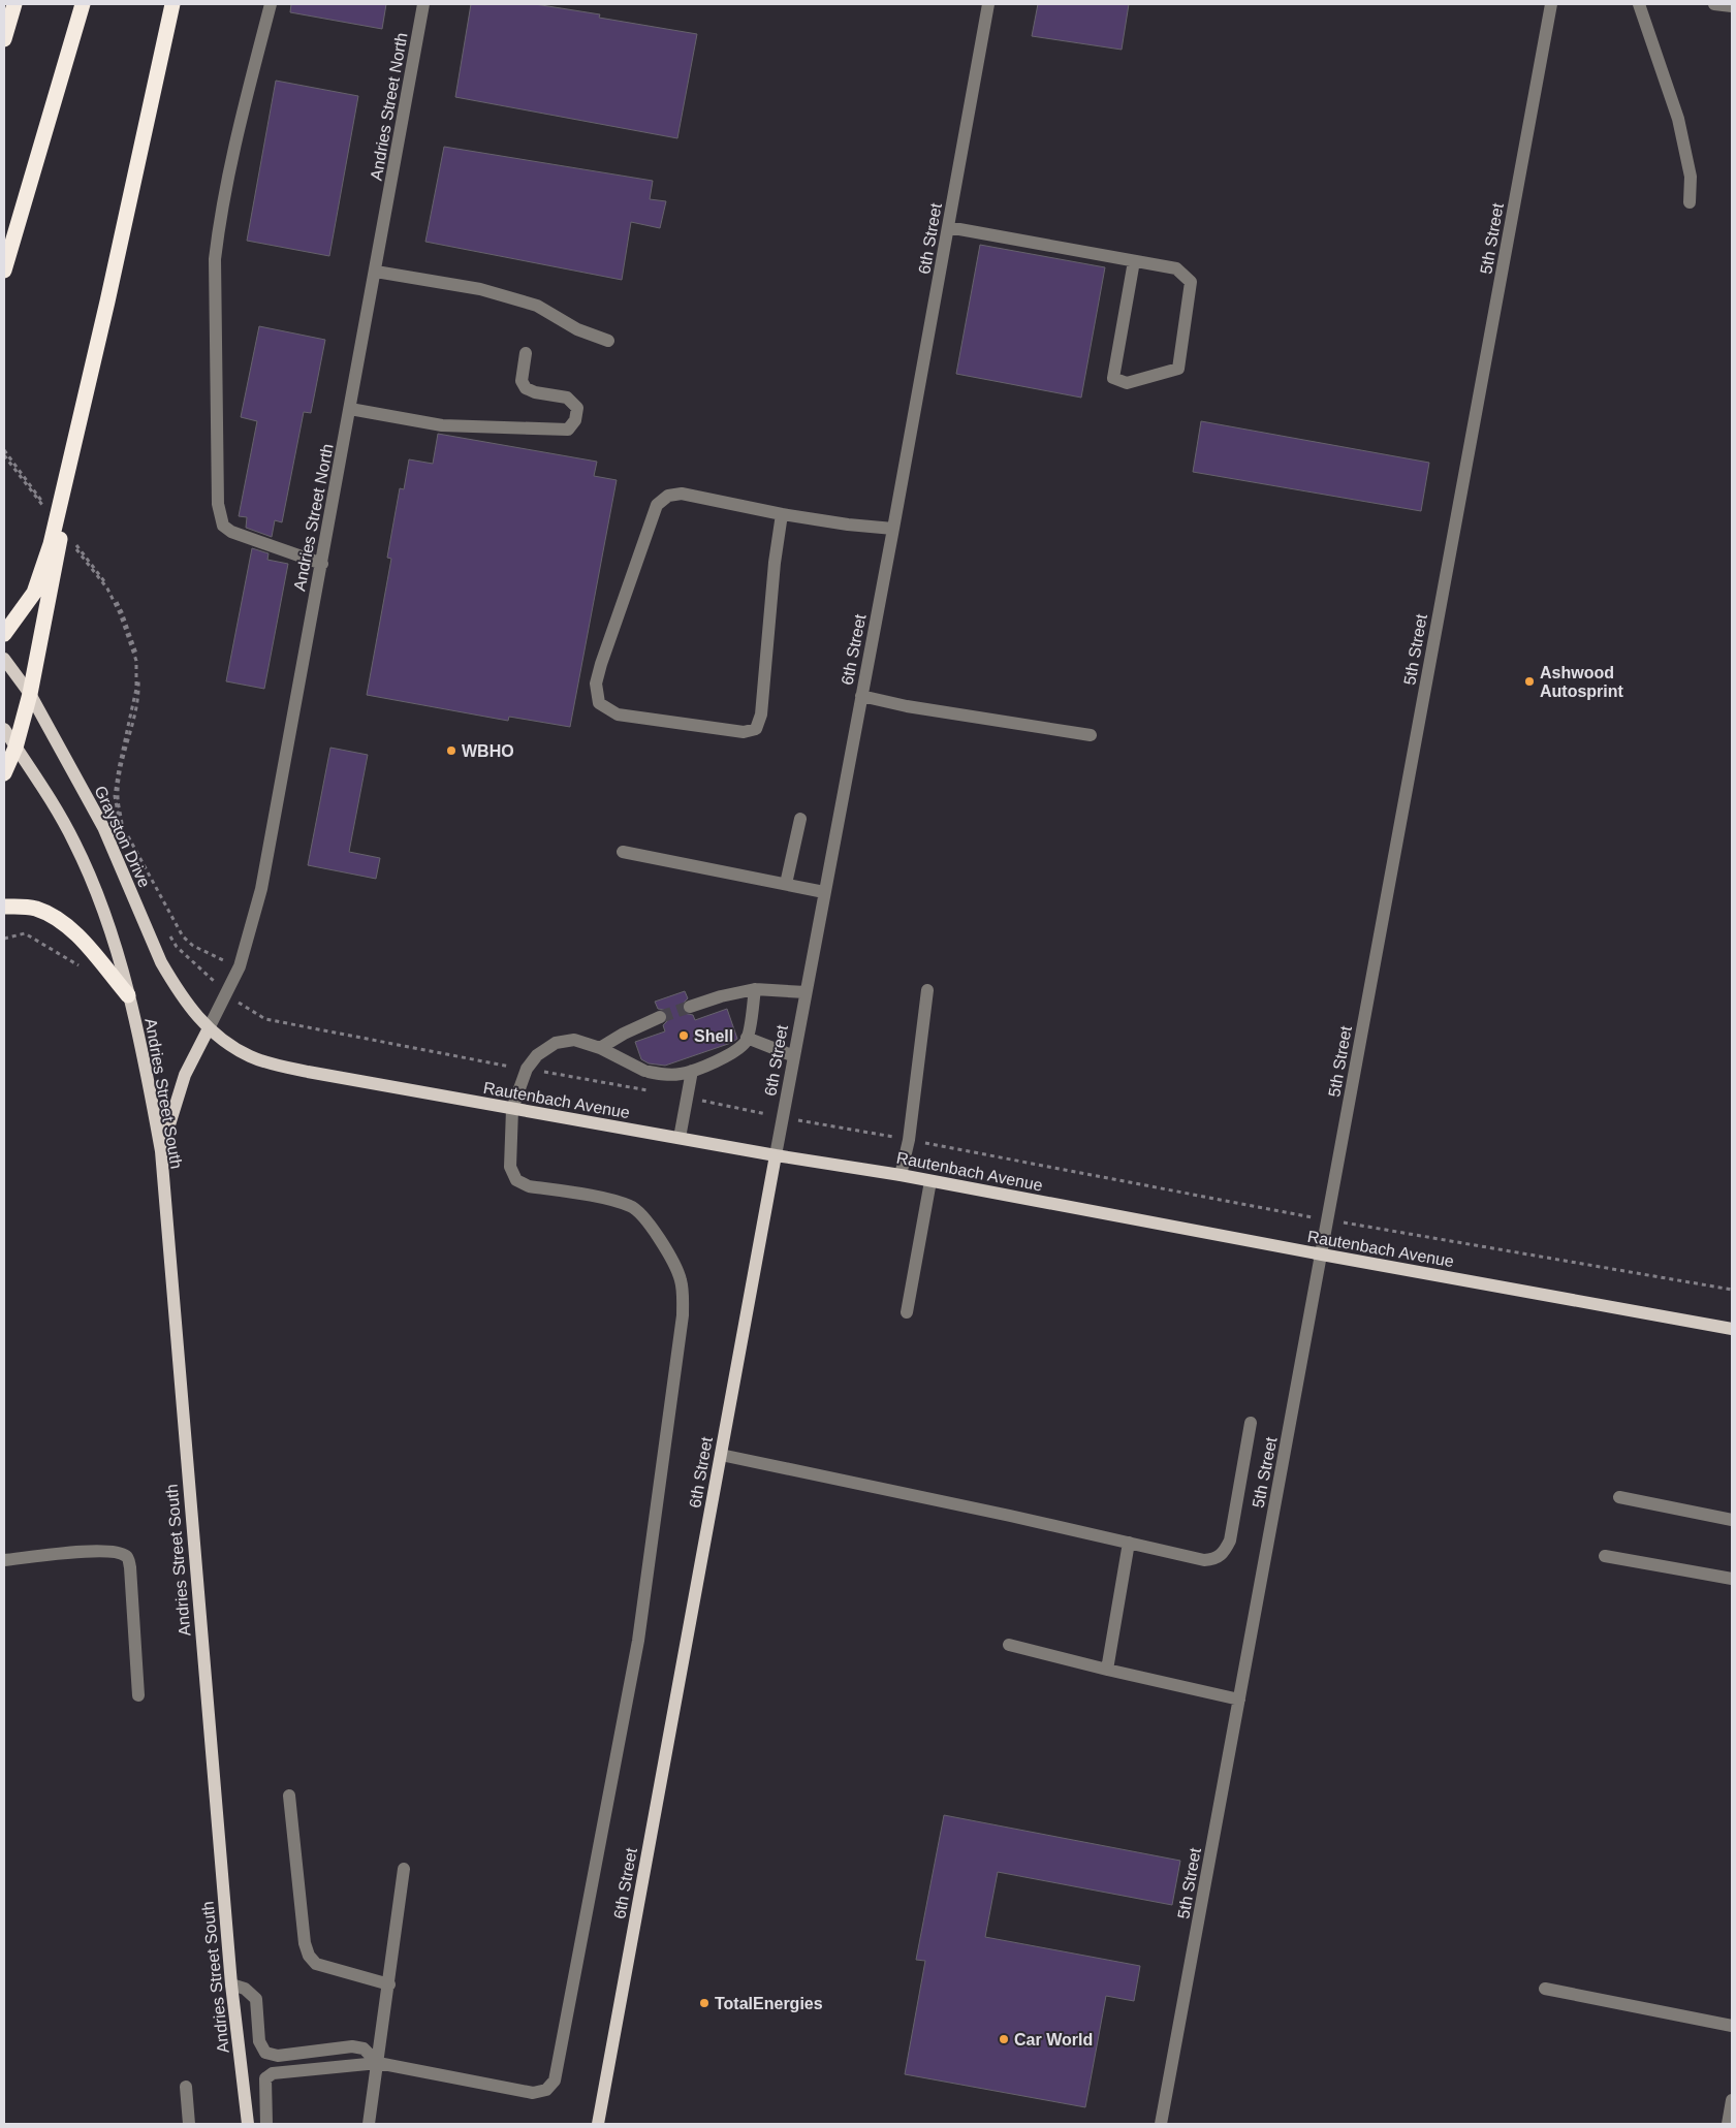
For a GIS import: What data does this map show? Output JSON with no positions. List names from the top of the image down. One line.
{"streets":{"main road":["6th Street","Grayston Drive","Andries Street South","Rautenbach Avenue"],"lane":["Andries Street North","5th Street"]},"crossings":[["Andries Street North","Grayston Drive"],["Andries Street North","Rautenbach Avenue"],["6th Street","Rautenbach Avenue"],["5th Street","Rautenbach Avenue"],["Grayston Drive","Rautenbach Avenue"]],"places":["Ashwood Autosprint","WBHO","Shell","TotalEnergies","Car World"]}
